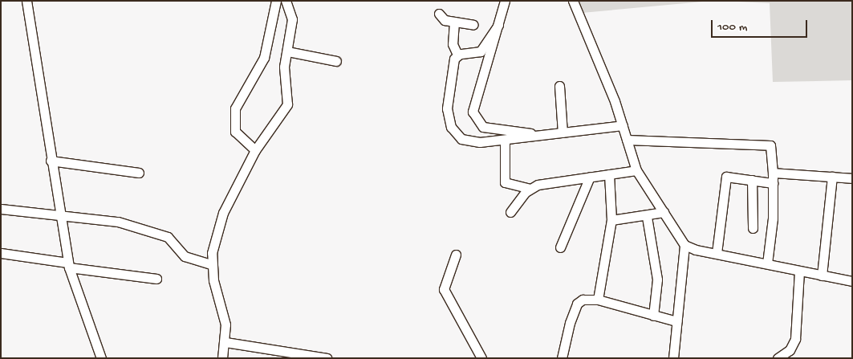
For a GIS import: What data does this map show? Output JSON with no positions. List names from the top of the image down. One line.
{"scale_bar":"100 m"}
